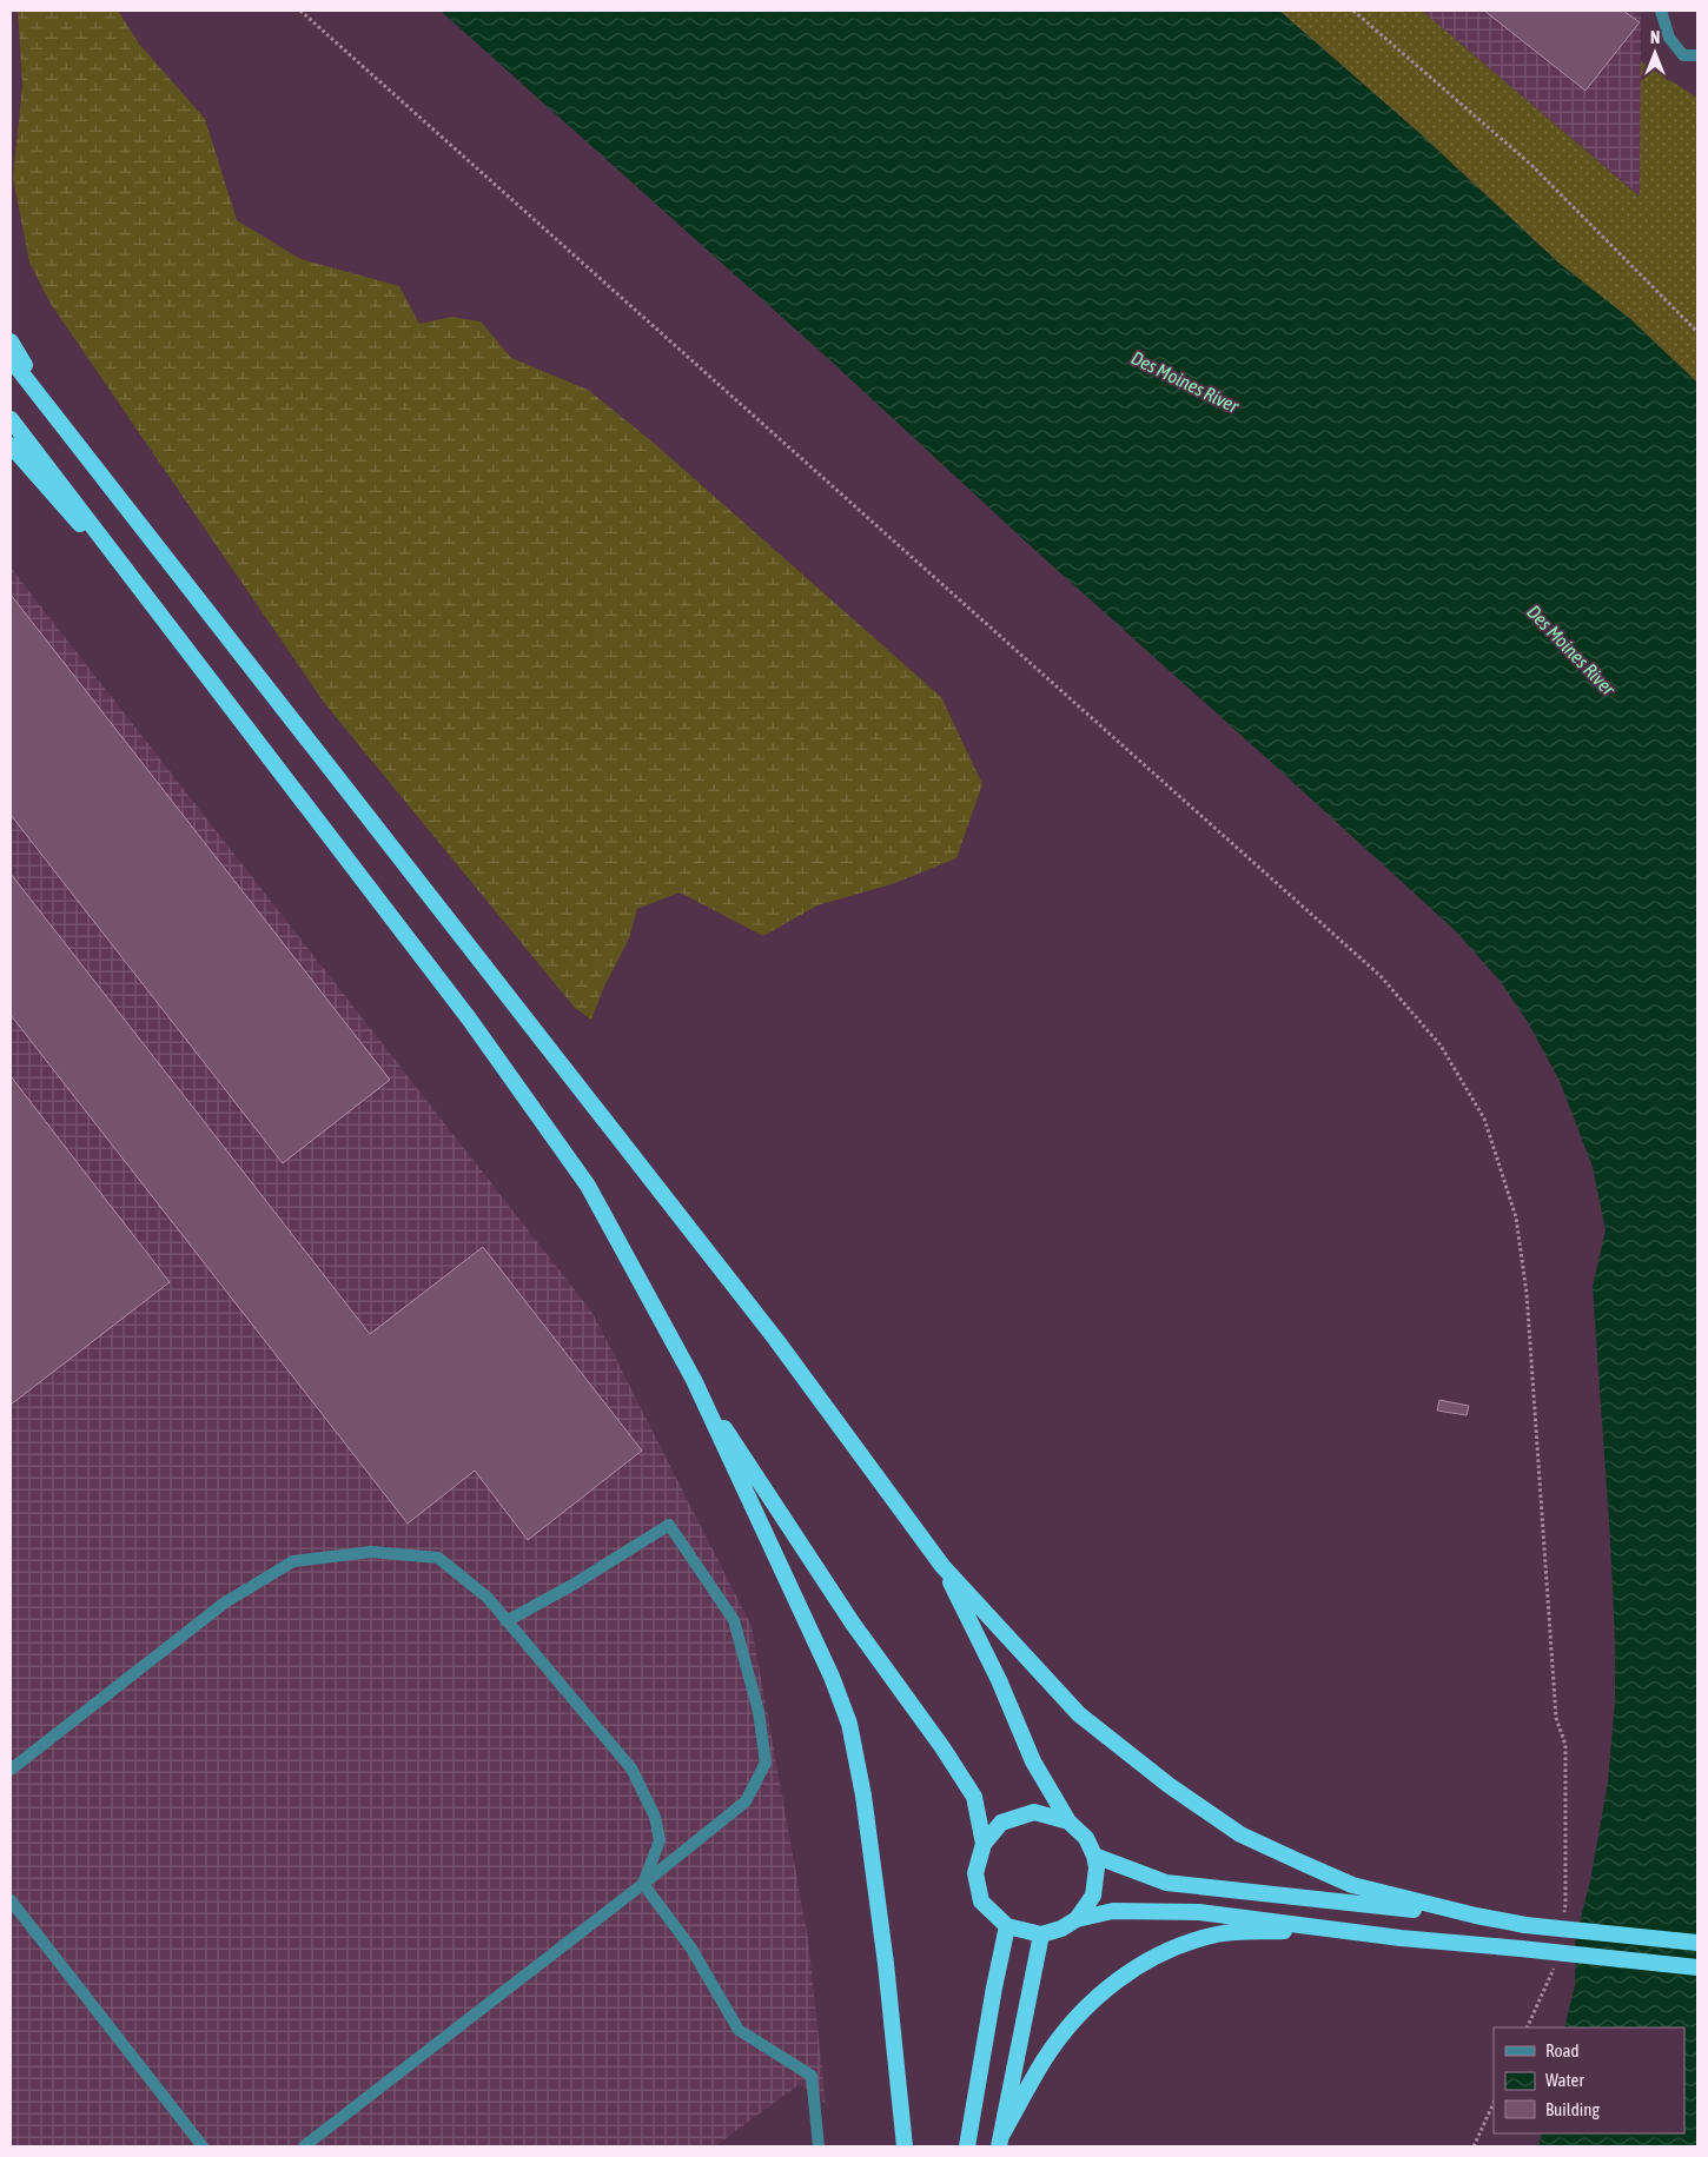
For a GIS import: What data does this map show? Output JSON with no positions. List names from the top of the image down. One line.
{"water":["Des Moines River"],"legend":["Road","Water","Building"],"north":"top"}
